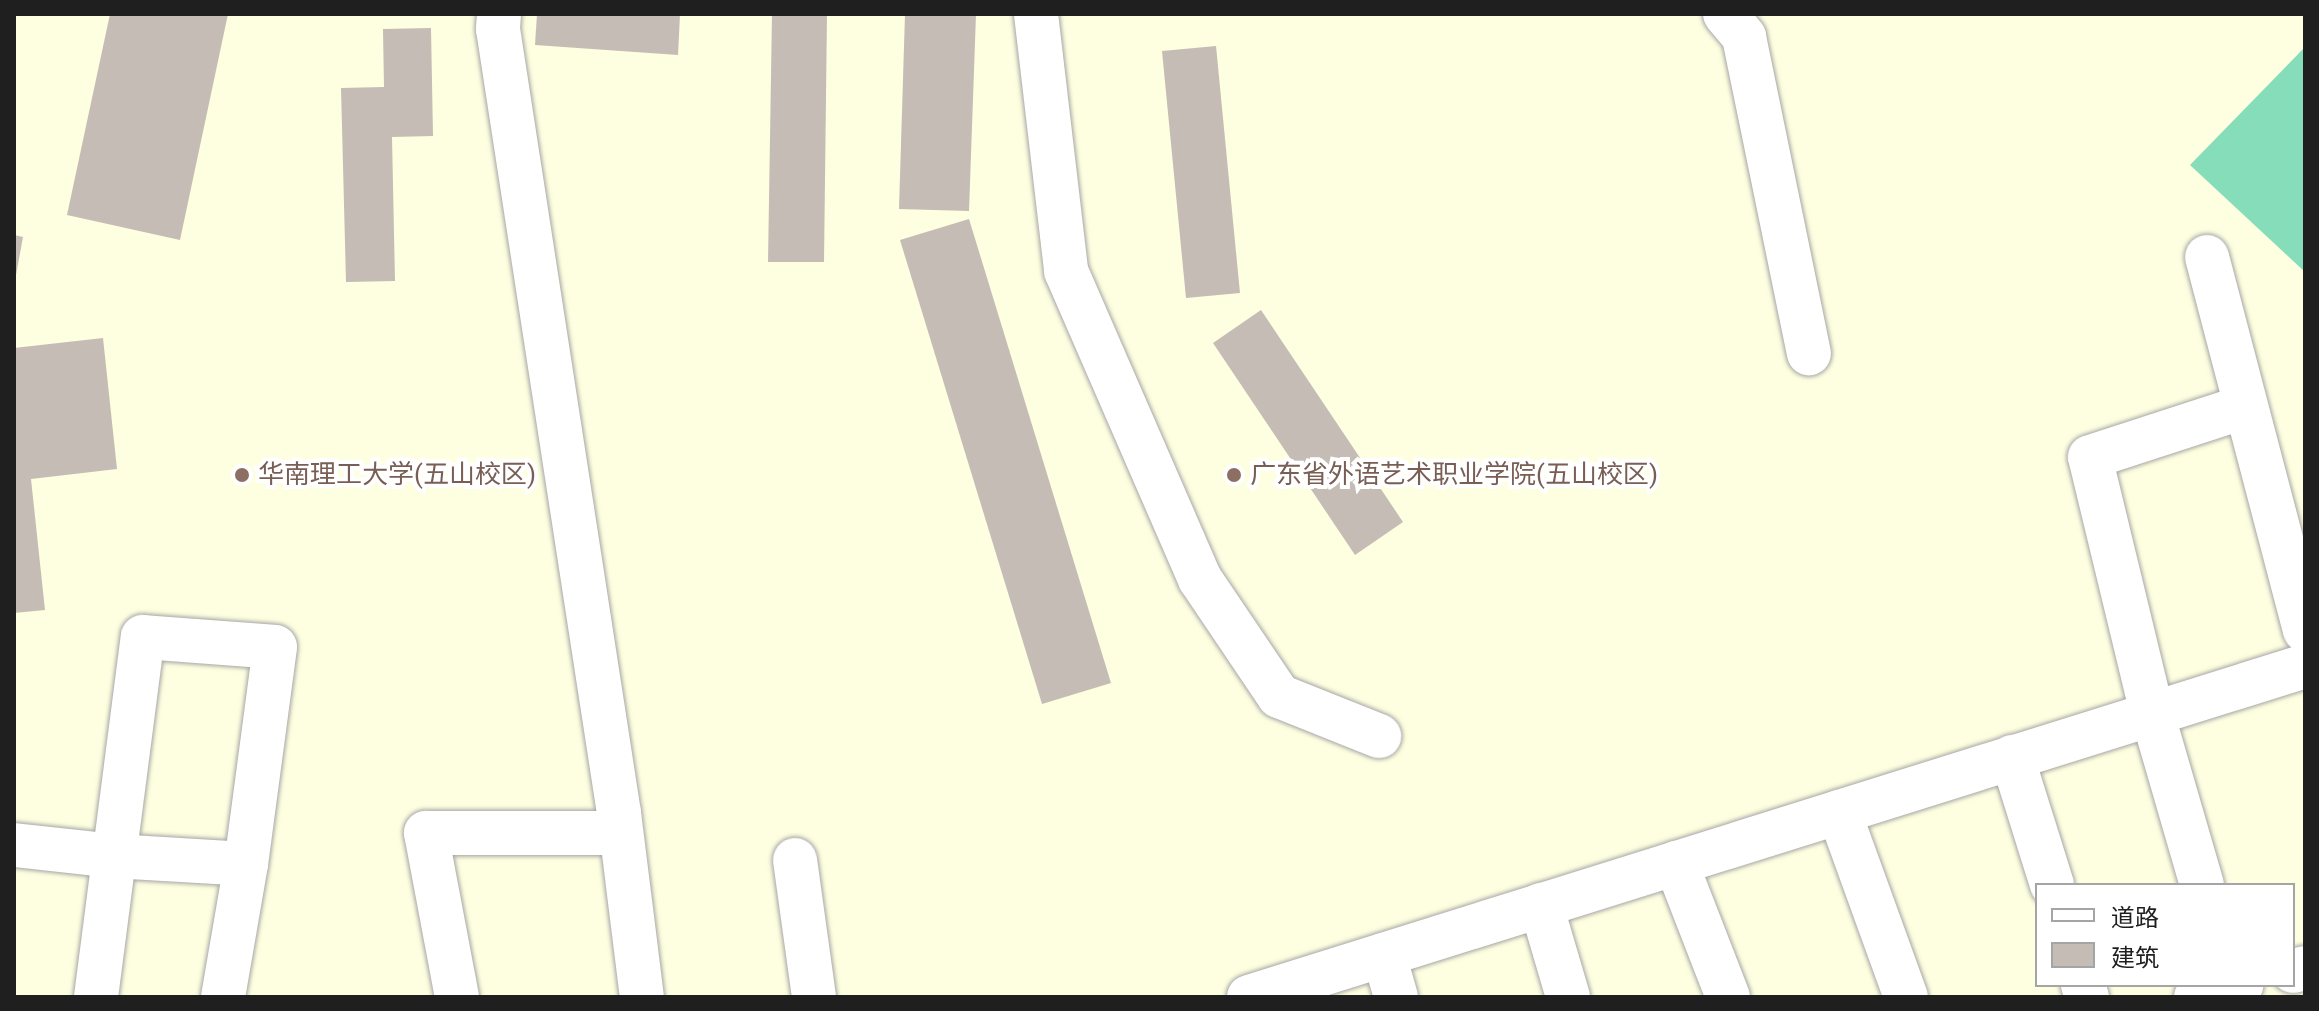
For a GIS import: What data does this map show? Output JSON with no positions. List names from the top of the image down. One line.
{"places":["华南理工大学(五山校区)","广东省外语艺术职业学院(五山校区)"],"legend":["道路","建筑"]}
